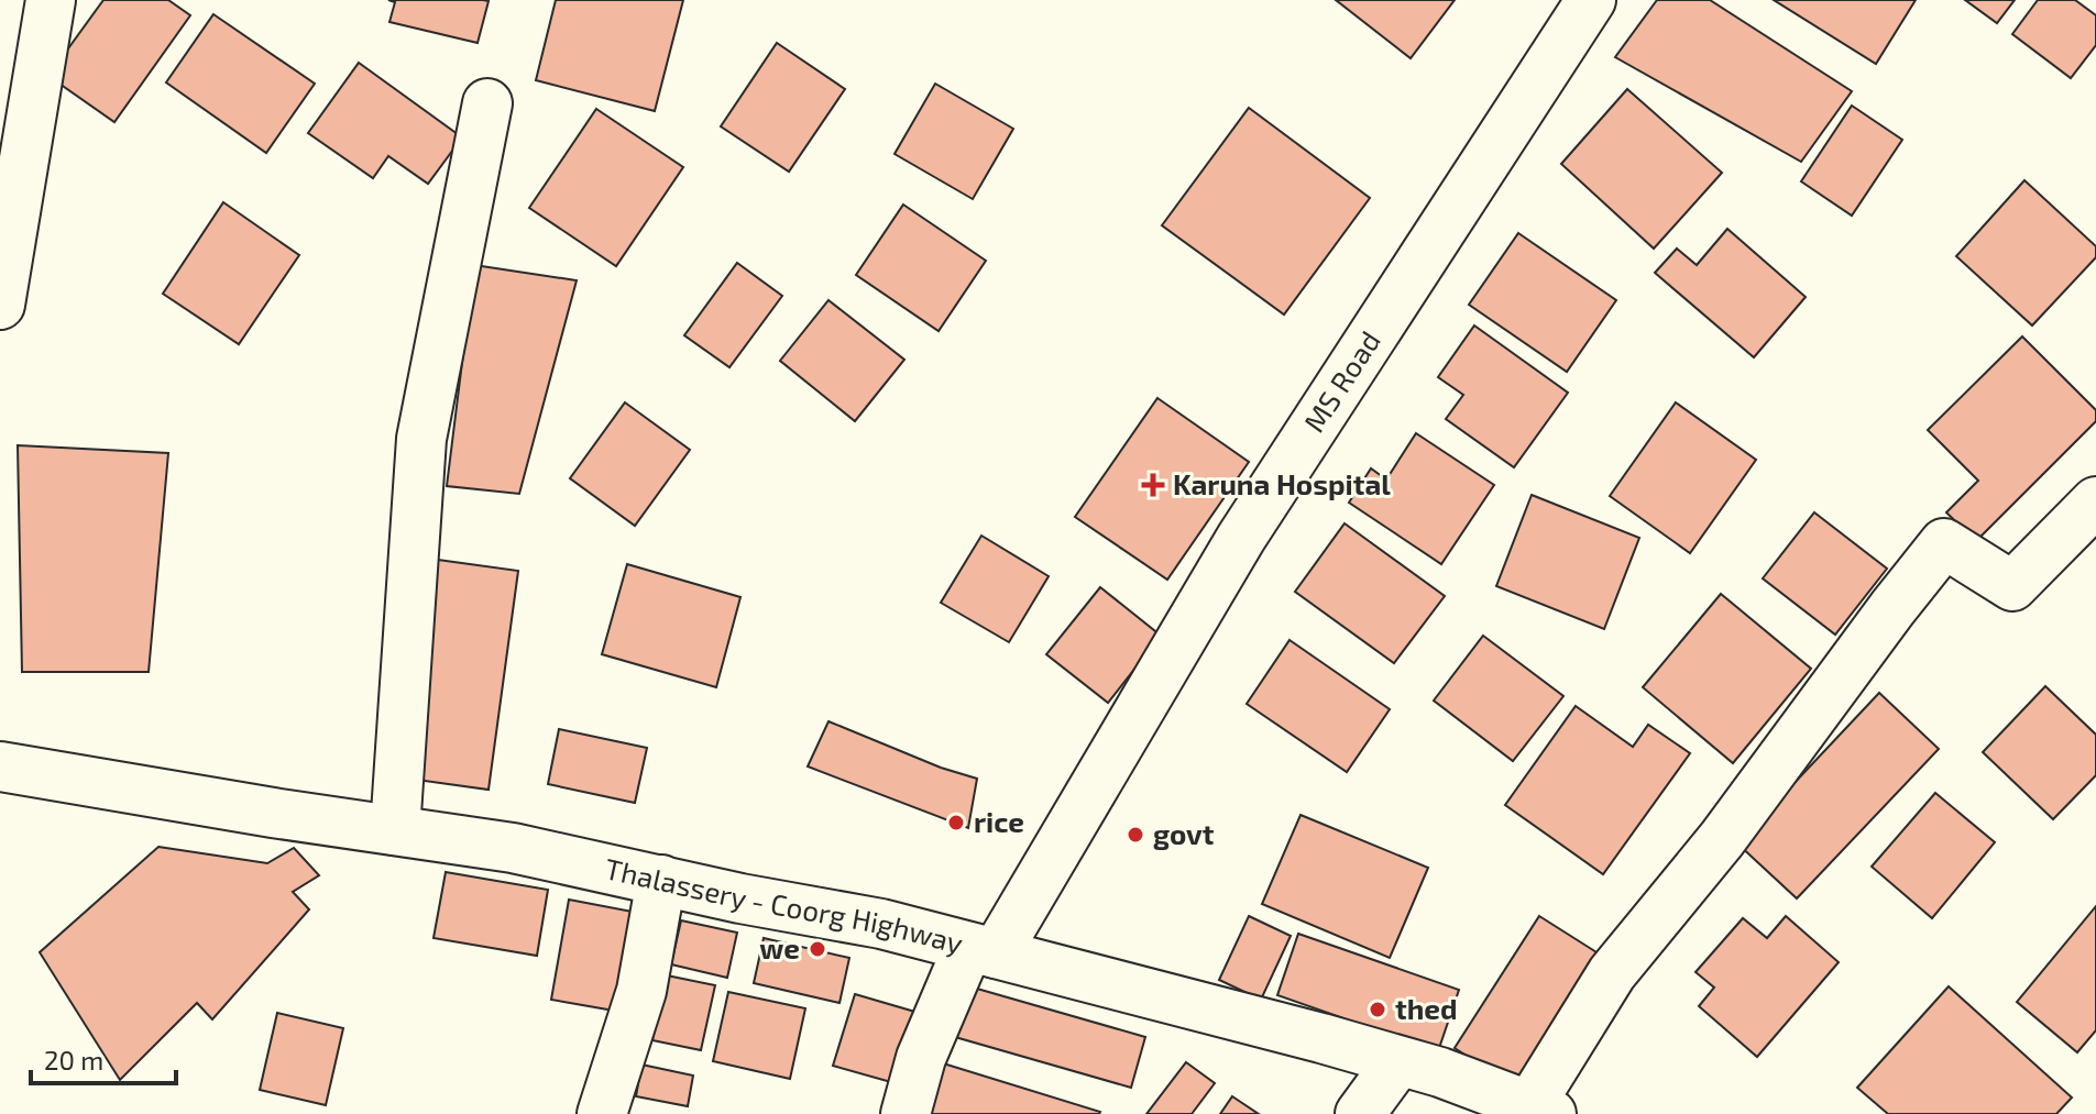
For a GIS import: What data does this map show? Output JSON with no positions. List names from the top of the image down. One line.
{"streets":{"street":["MS Road","Thalassery - Coorg Highway"]},"crossings":[["MS Road","Thalassery - Coorg Highway"]],"places":{"health":["Karuna Hospital"],"other":["rice","govt","we","thed"]},"scale_bar":"20 m"}
